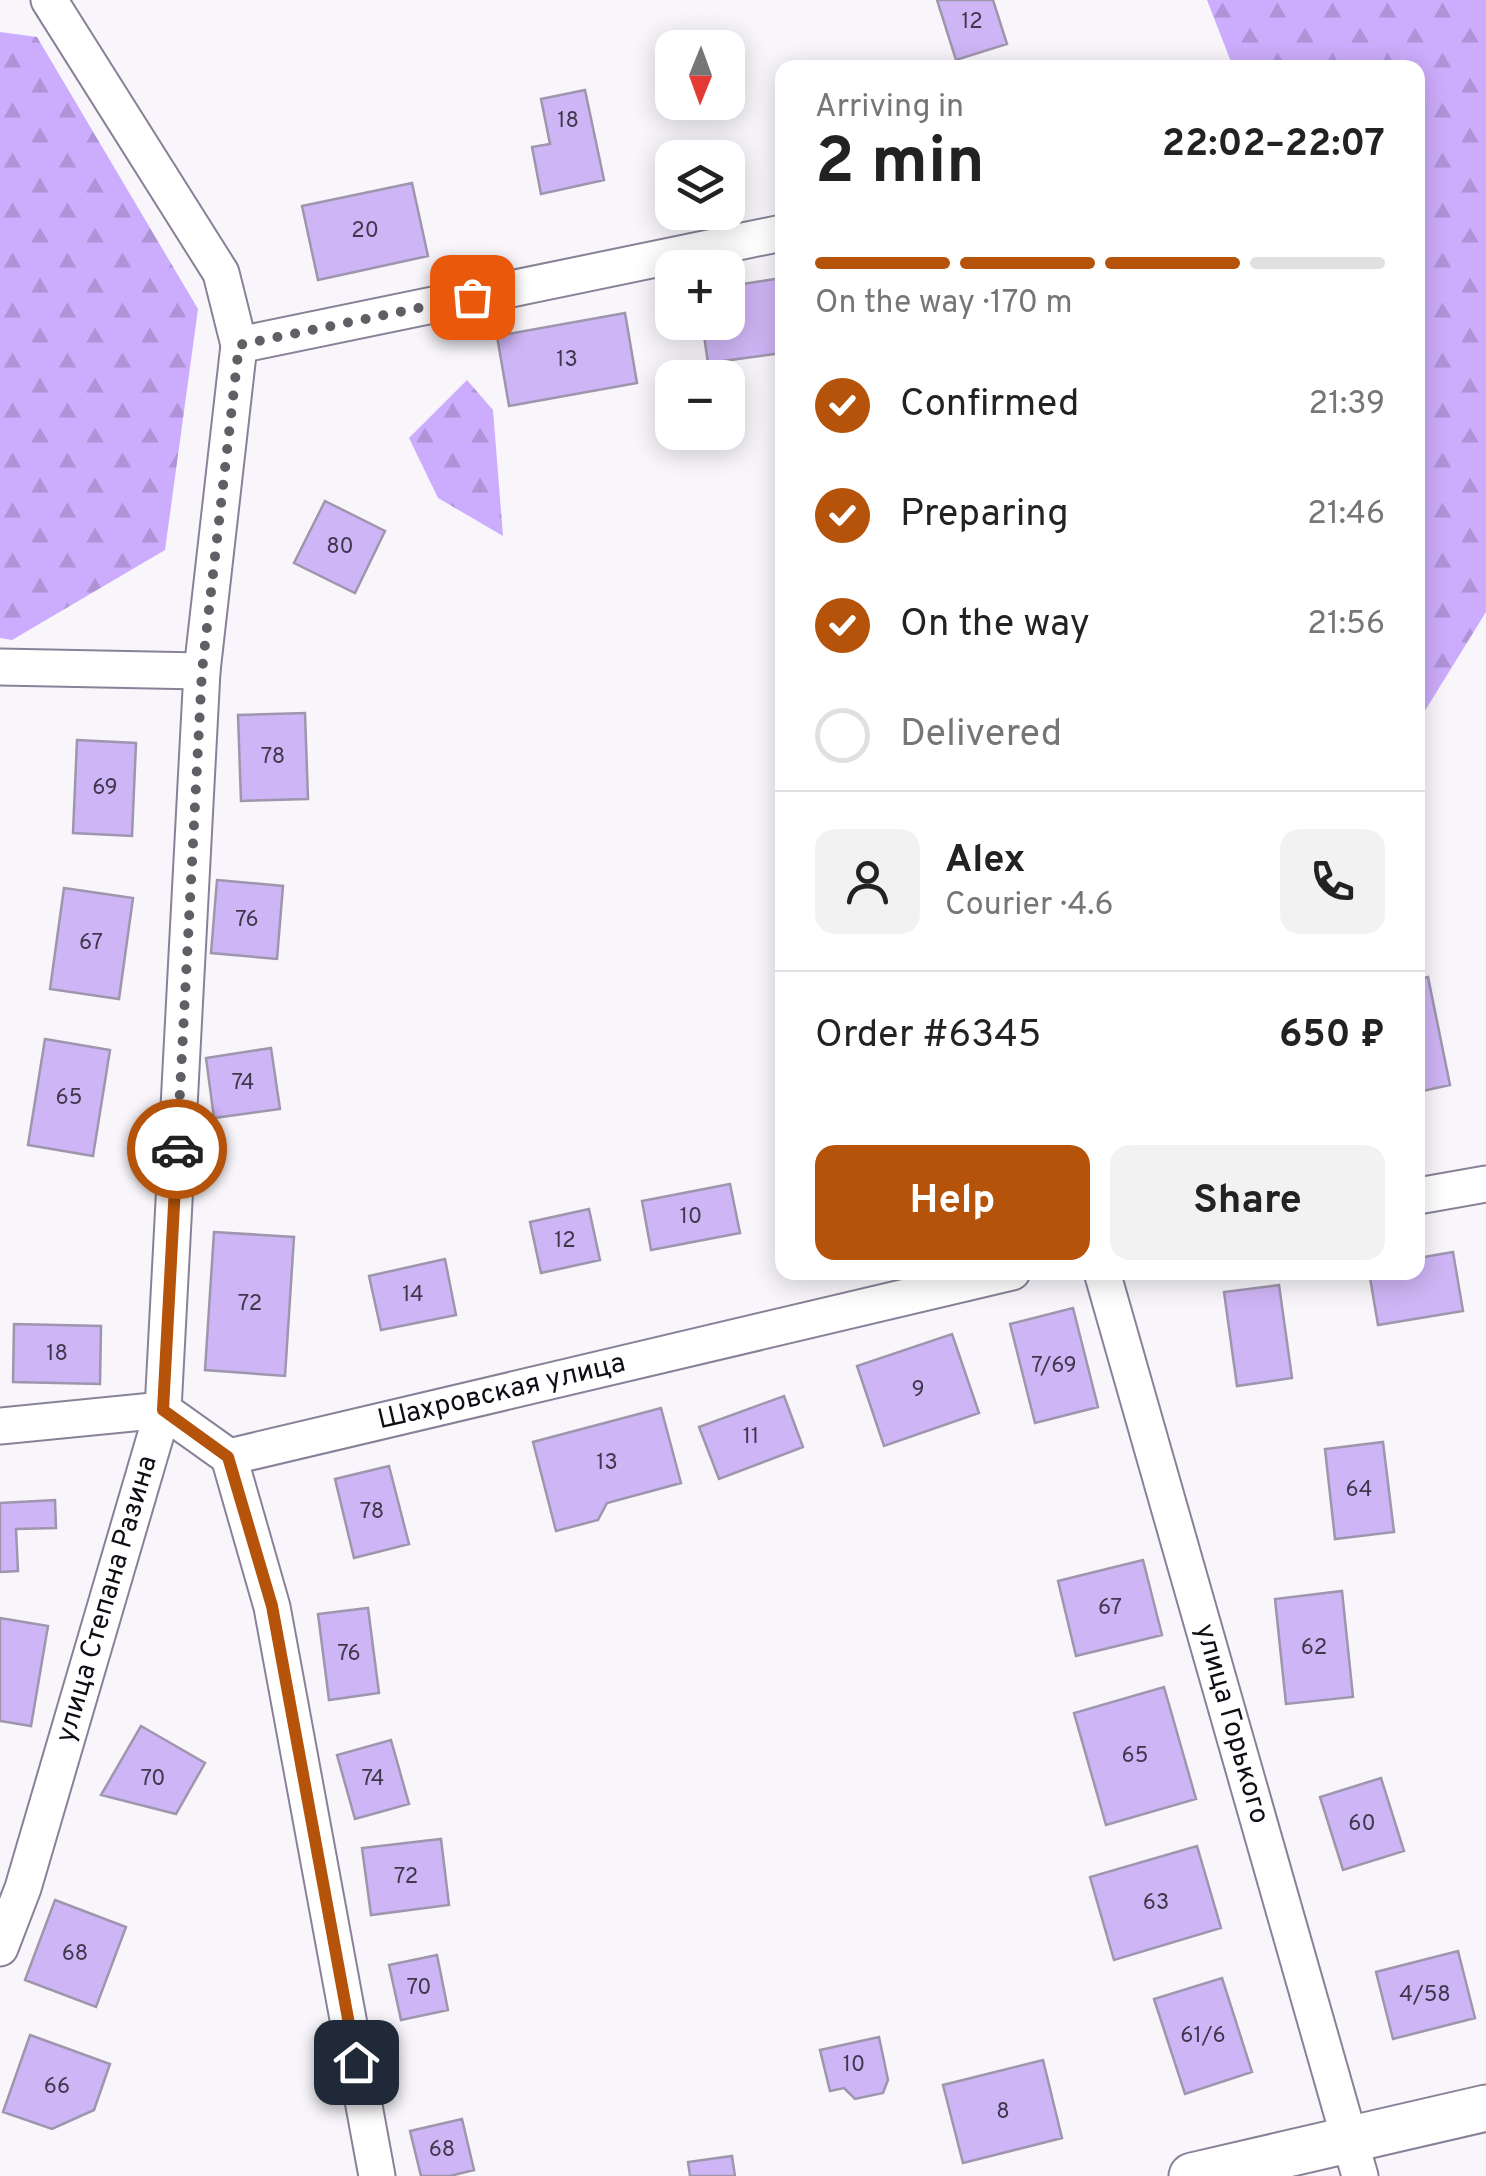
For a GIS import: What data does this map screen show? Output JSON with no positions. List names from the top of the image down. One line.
{"streets":{"street":["Шахровская улица","улица Степана Разина","улица Горького"]},"house_numbers":["12","18","20","13","80","78","69","76","67","74","65","10","12","14","72","18","7/69","9","11","13","64","78","67","62","76","65","70","74","60","72","63","68","70","4/58","61/6","10","66","8","68"],"north":"bottom","page":{"map_buttons":["+","−"],"heading":["2 min","Arriving in","22:02–22:07"],"panel":["Alex","Courier · 4.6","Order #6345","650 ₽"],"bar":"On the way · 170 m","list":[["Confirmed","21:39"],["Preparing","21:46"],["On the way","21:56"],"Delivered"],"buttons":["Help","Share"]}}
